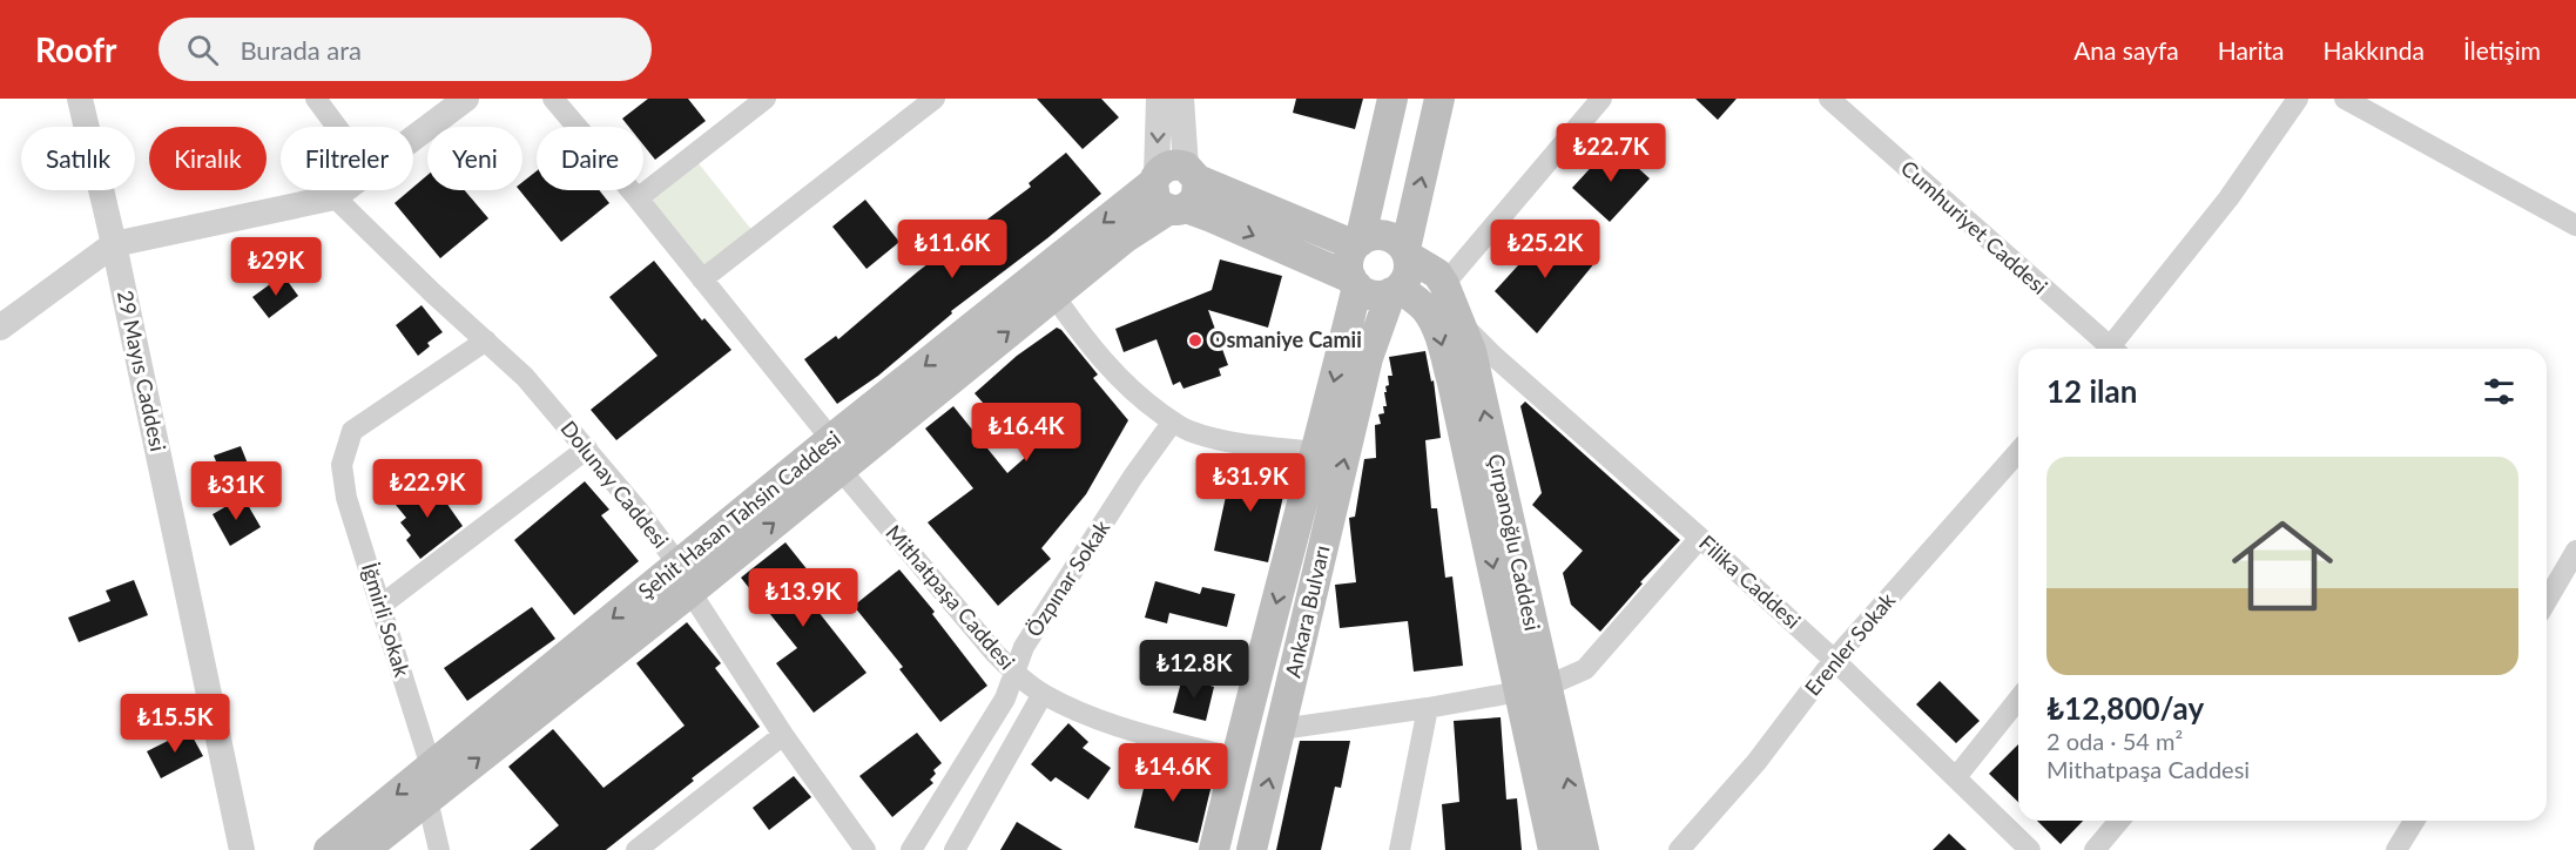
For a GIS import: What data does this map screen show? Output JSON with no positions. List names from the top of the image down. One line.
{"streets":{"main road":["Şehit Hasan Tahsin Caddesi","Çırpanoğlu Caddesi","Ankara Bulvarı"],"street":["Cumhuriyet Caddesi","29 Mayıs Caddesi","Dolunay Caddesi","Özpınar Sokak","Filika Caddesi","Mithatpaşa Caddesi","İğmirli Sokak","Erenler Sokak"]},"crossings":[["Dolunay Caddesi","Şehit Hasan Tahsin Caddesi"],["Dolunay Caddesi","İğmirli Sokak"],["Şehit Hasan Tahsin Caddesi","Mithatpaşa Caddesi"],["Şehit Hasan Tahsin Caddesi","İğmirli Sokak"],["Çırpanoğlu Caddesi","Filika Caddesi"],["Çırpanoğlu Caddesi","Ankara Bulvarı"],["Özpınar Sokak","Mithatpaşa Caddesi"],["Filika Caddesi","Erenler Sokak"],["Mithatpaşa Caddesi","Ankara Bulvarı"]],"places":["Osmaniye Camii"],"page":{"header":"Roofr","search":"Burada ara","nav":["Ana sayfa","Harita","Hakkında","İletişim"],"price":["₺22.7K","₺11.6K","₺25.2K","₺29K","₺16.4K","₺31.9K","₺22.9K","₺31K","₺13.9K","₺12.8K","₺15.5K","₺14.6K"],"chip":["Satılık","Kiralık","Filtreler","Yeni","Daire"],"heading":"12 ilan","list":[{"name":"₺12,800/ay","note":"2 oda · 54 m² · Mithatpaşa Caddesi"}]}}
